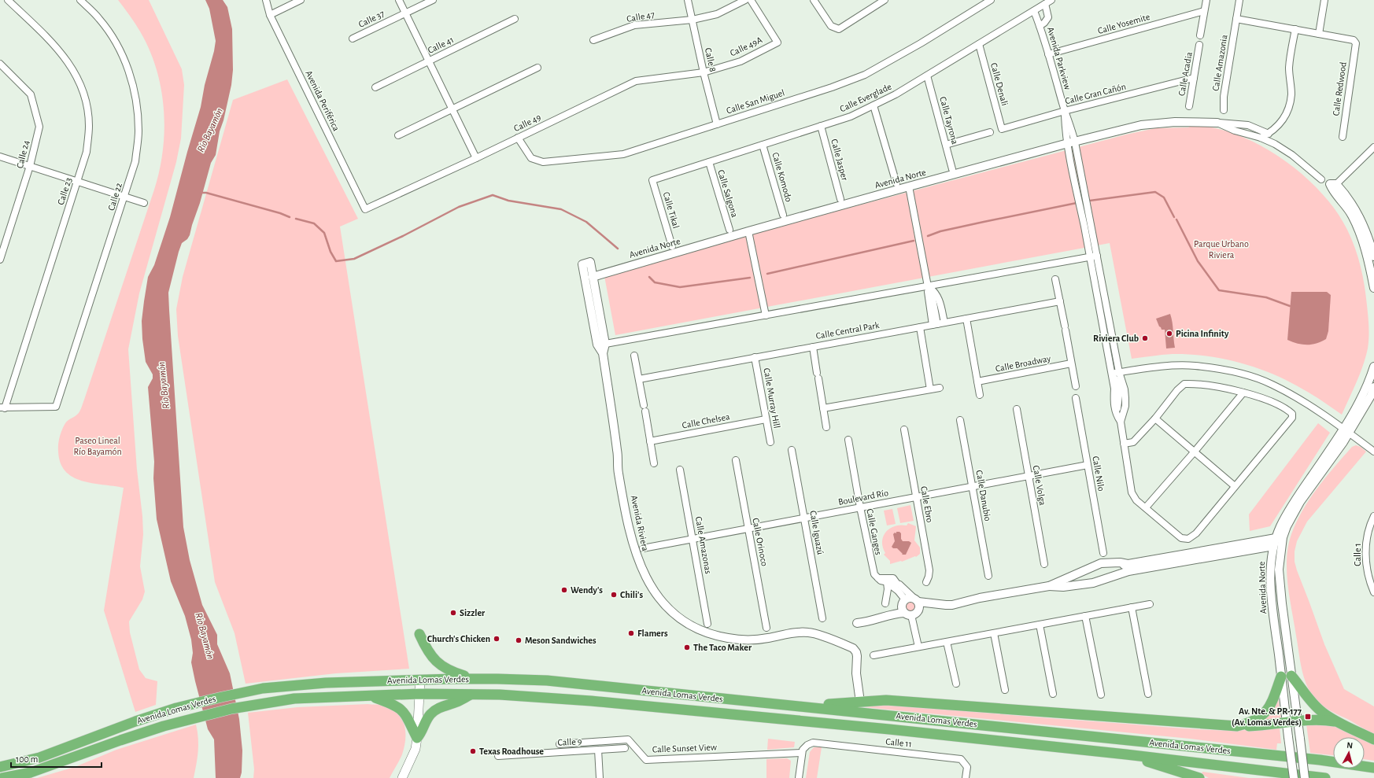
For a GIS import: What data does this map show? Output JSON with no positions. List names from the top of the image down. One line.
{"streets":{"highway":["Avenida Lomas Verdes"],"street":["Calle 47","Calle 37","Calle Yosemite","Calle 41","Calle 49A","Avenida Parkview","Calle 8","Calle Amazonia","Calle Acadia","Calle Denali","Calle Redwood","Calle Gran Cañón","Calle Everglade","Avenida Periférica","Calle San Miguel","Calle Tayrona","Calle 49","Calle 24","Calle Jasper","Calle Komodo","Avenida Norte","Calle 23","Calle Salgona","Calle 22","Calle Tikal","Calle Central Park","Calle Broadway","Calle Murray Hill","Calle Chelsea","Calle Nilo","Calle Volga","Calle Danubio","Boulevard Río","Calle Ebro","Avenida Riviera","Calle Ganges","Calle Iguazú","Calle Orinoco","Calle Amazonas","Calle 1","Calle 9","Calle 11","Calle Sunset View"]},"crossings":[["Calle 47","Calle 8"],["Calle Yosemite","Avenida Parkview"],["Calle 49A","Calle 8"],["Calle 49A","Calle 49"],["Avenida Parkview","Calle Gran Cañón"],["Avenida Parkview","Calle Everglade"],["Avenida Parkview","Avenida Norte"],["Calle 8","Calle San Miguel"],["Calle 8","Calle 49"],["Calle Acadia","Calle Gran Cañón"],["Calle Denali","Calle Gran Cañón"],["Calle Denali","Calle Everglade"],["Calle Everglade","Calle Tayrona"],["Calle Everglade","Calle Jasper"],["Calle Everglade","Calle Komodo"],["Calle Everglade","Calle Salgona"],["Calle Everglade","Calle Tikal"],["Avenida Periférica","Calle 49"],["Calle San Miguel","Calle 49"],["Avenida Norte","Avenida Riviera"],["Calle 23","Calle 22"],["Calle Central Park","Calle Murray Hill"],["Calle Murray Hill","Calle Chelsea"],["Calle Nilo","Boulevard Río"],["Calle Volga","Boulevard Río"],["Calle Danubio","Boulevard Río"],["Boulevard Río","Calle Ebro"],["Boulevard Río","Calle Ganges"],["Boulevard Río","Calle Iguazú"],["Boulevard Río","Calle Orinoco"],["Boulevard Río","Calle Amazonas"],["Calle 11","Calle Sunset View"]],"water":["Río Bayamón"],"parks":["Parque Urbano Riviera","Paseo Lineal Río Bayamón"],"places":{"other":["Picina Infinity","Riviera Club","Wendy's","Chili's","Sizzler","Flamers","Church's Chicken","Meson Sandwiches","The Taco Maker","Texas Roadhouse"],"transit":["Av. Nte. & PR-177 (Av. Lomas Verdes)"]},"scale_bar":"100 m","north":"top"}
